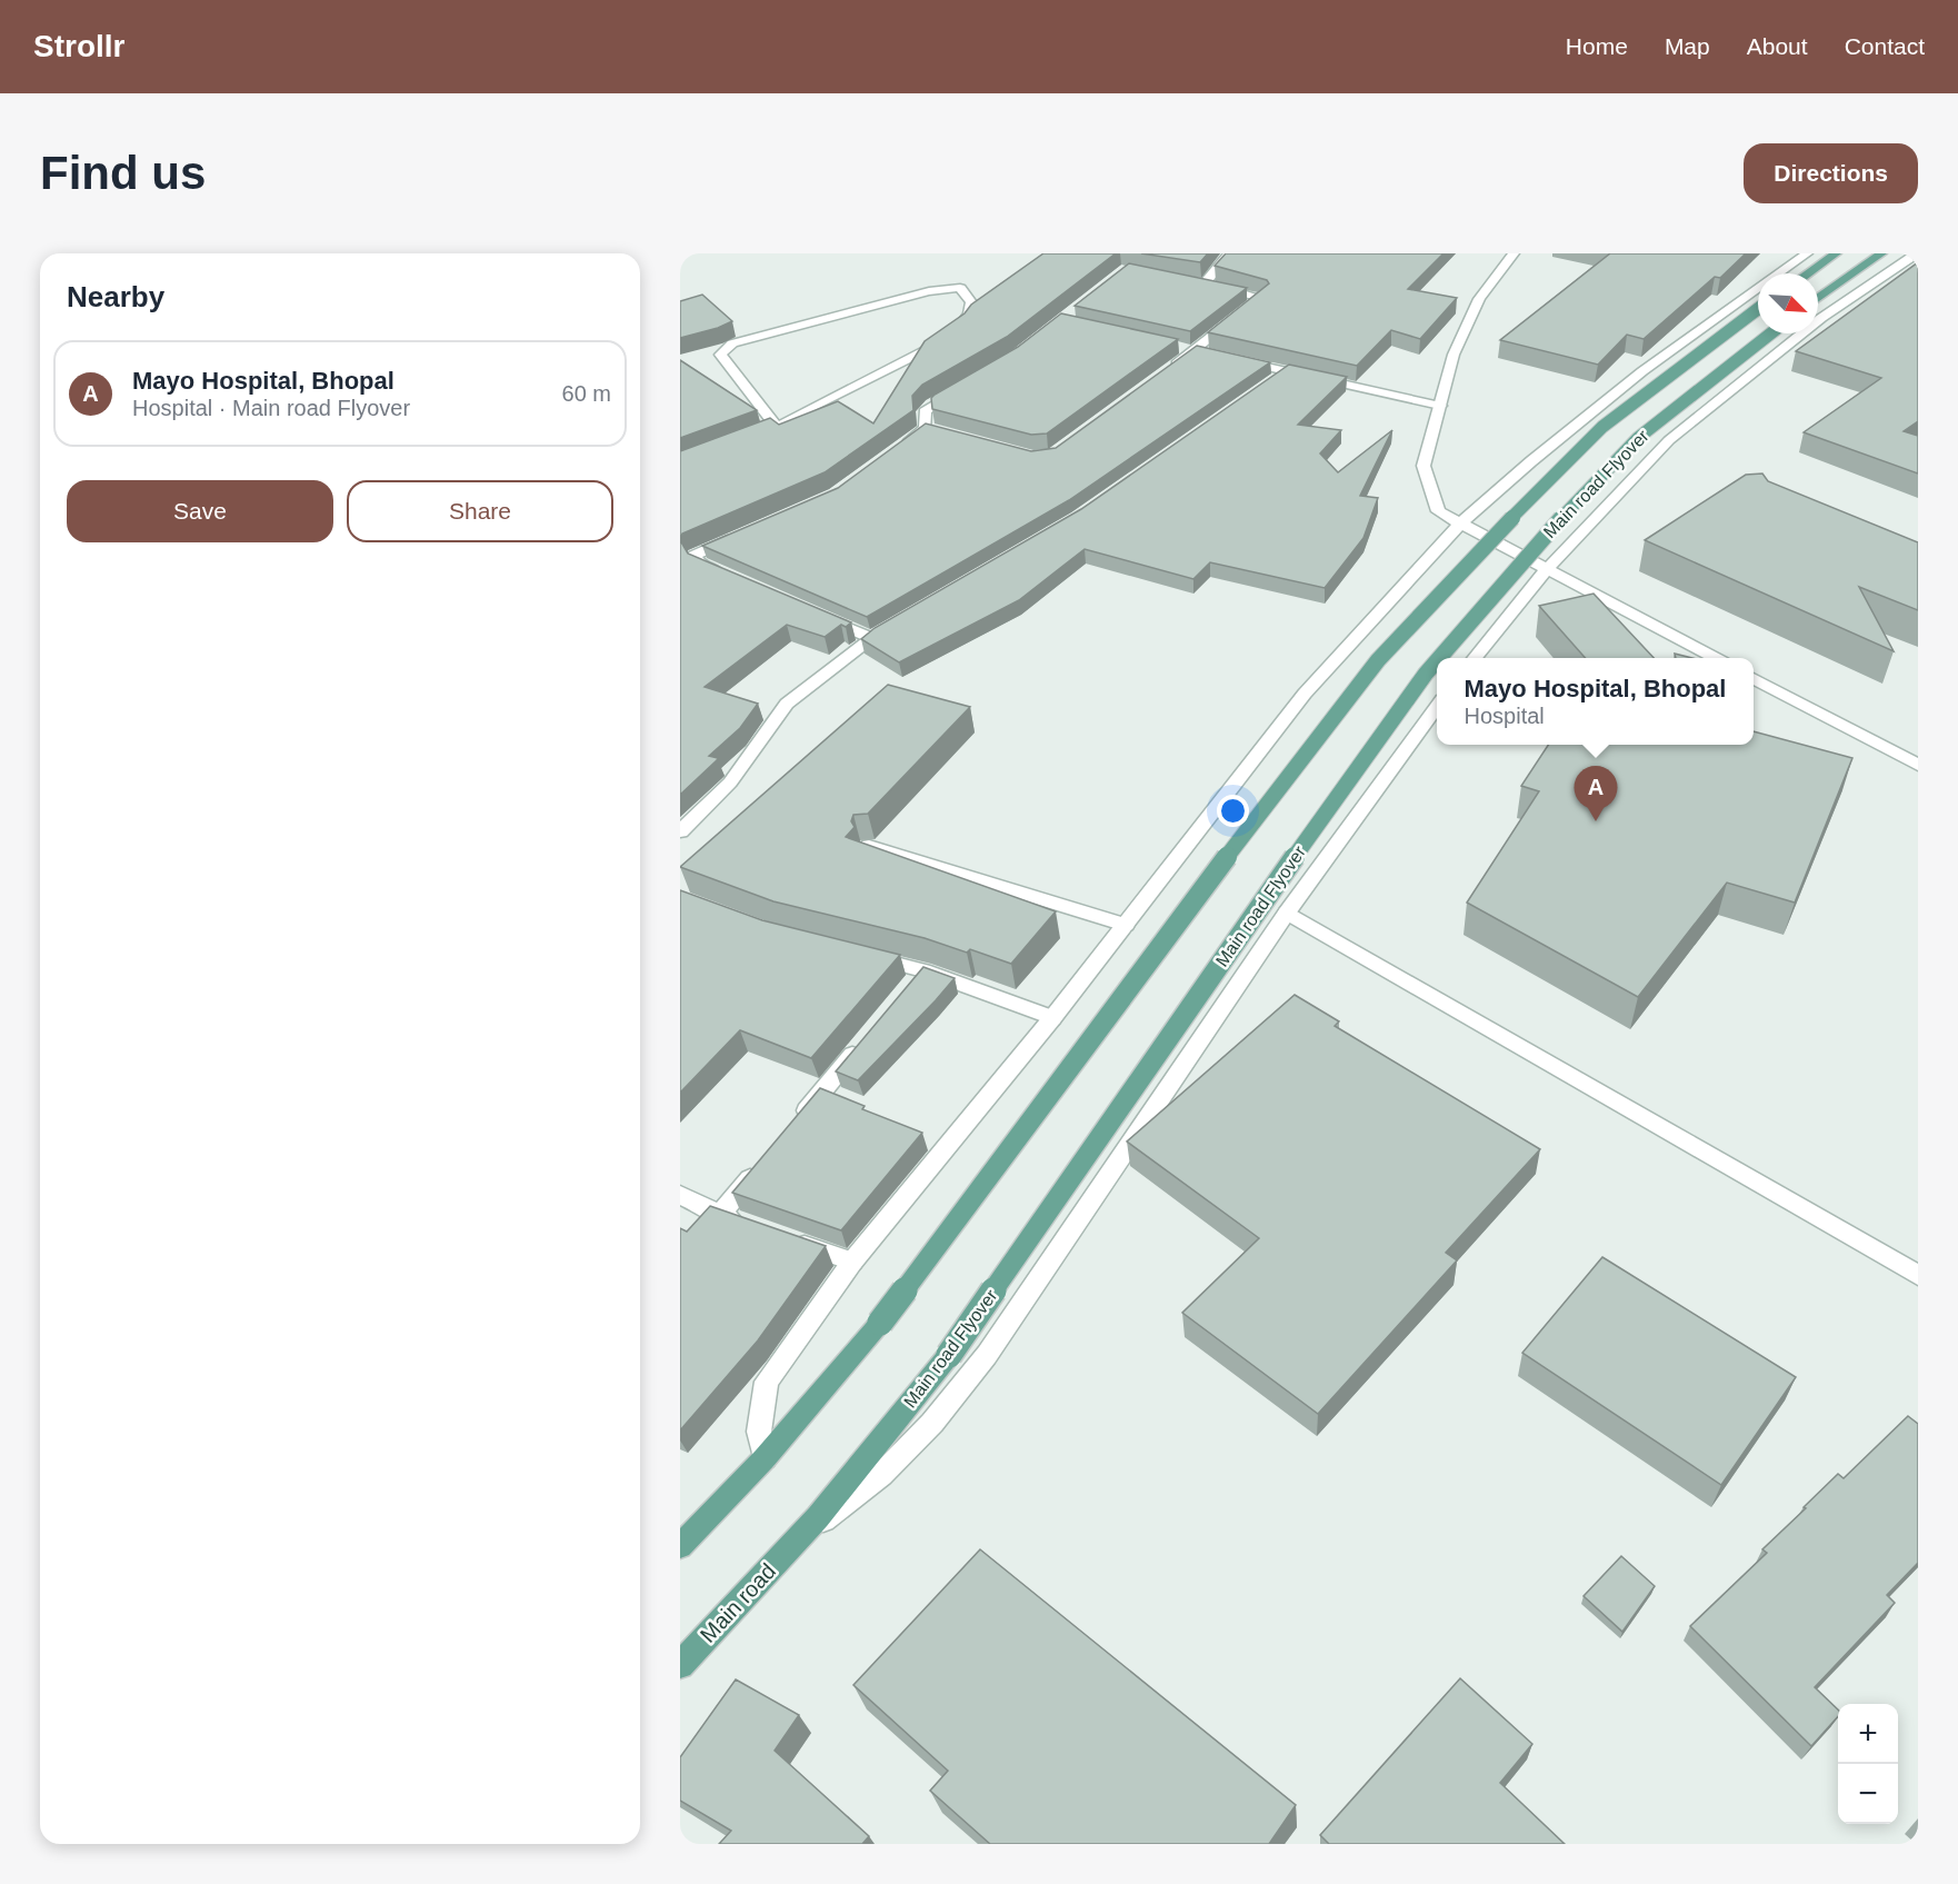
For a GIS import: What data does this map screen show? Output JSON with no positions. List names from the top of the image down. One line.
{"streets":{"main road":["Main road Flyover","Main road"]},"crossings":[["Main road Flyover","Main road"]],"north":"bottom right","page":{"header":"Strollr","nav":["Home","Map","About","Contact"],"buttons":["Directions",["Save","Share"]],"title":"Find us","heading":"Nearby","list":[{"mark":"A","name":"Mayo Hospital, Bhopal","note":"Hospital · Main road Flyover","value":"60 m"}],"popup":["Mayo Hospital, Bhopal","Hospital"],"pins":"A","map_buttons":["+","−"]}}
